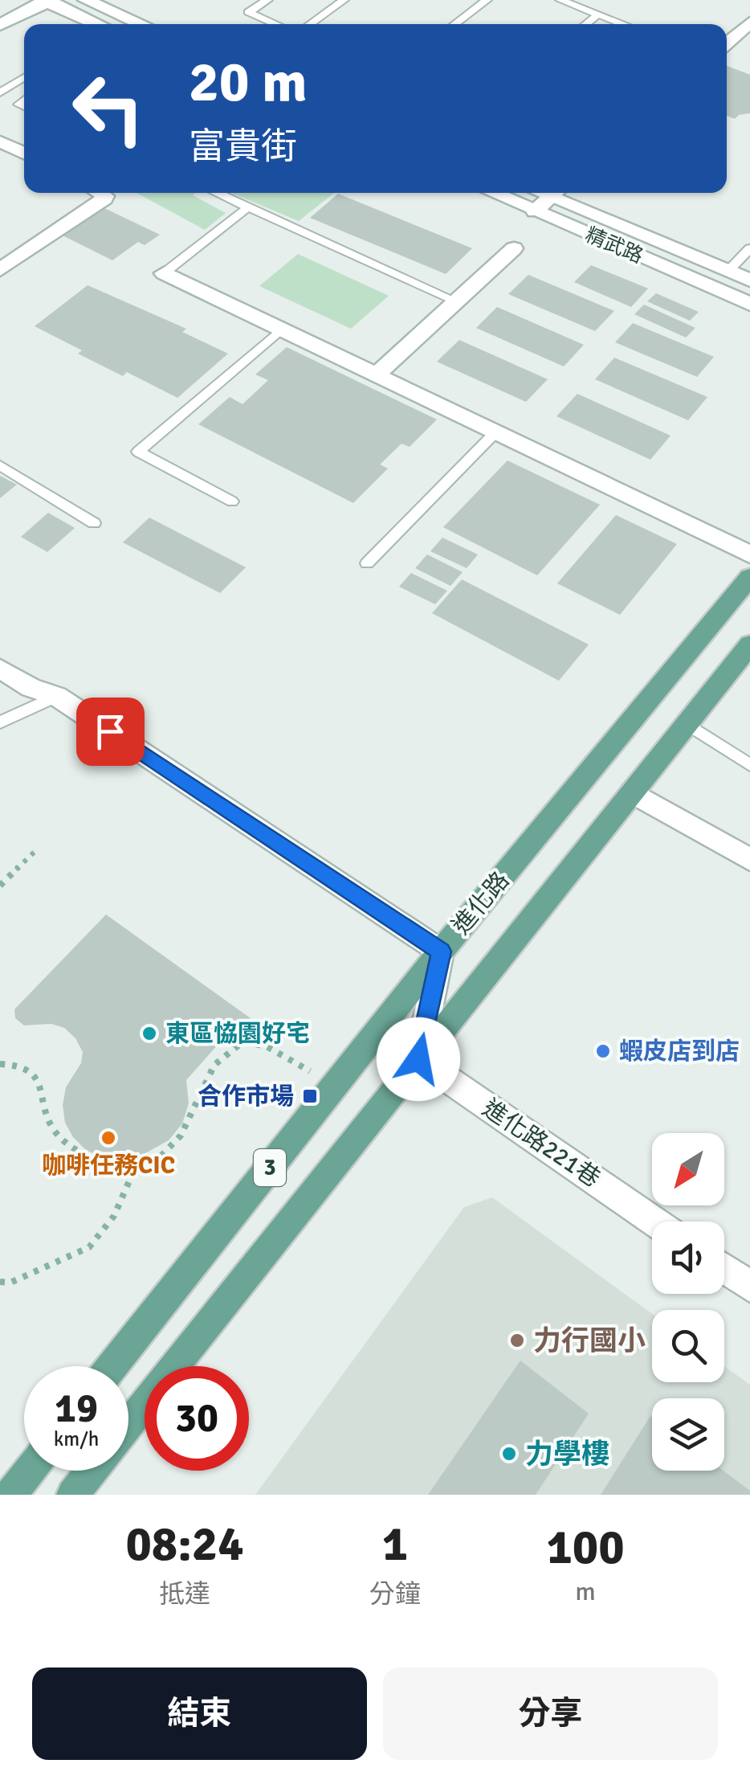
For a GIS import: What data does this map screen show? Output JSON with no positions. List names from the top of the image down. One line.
{"streets":{"main road":["進化路","3"],"street":["精武路","進化路221巷"]},"crossings":[["進化路","進化路221巷"]],"places":{"other":["東區恊園好宅","蝦皮店到店","咖啡任務CIC","力行國小","力學樓"],"transit":["合作市場"]},"north":"bottom left","page":{"turn":["20 m","富貴街"],"speed":"19 km/h","limit":"30","eta":["08:24","抵達","1","分鐘","100","m"],"buttons":["結束","分享"]}}
